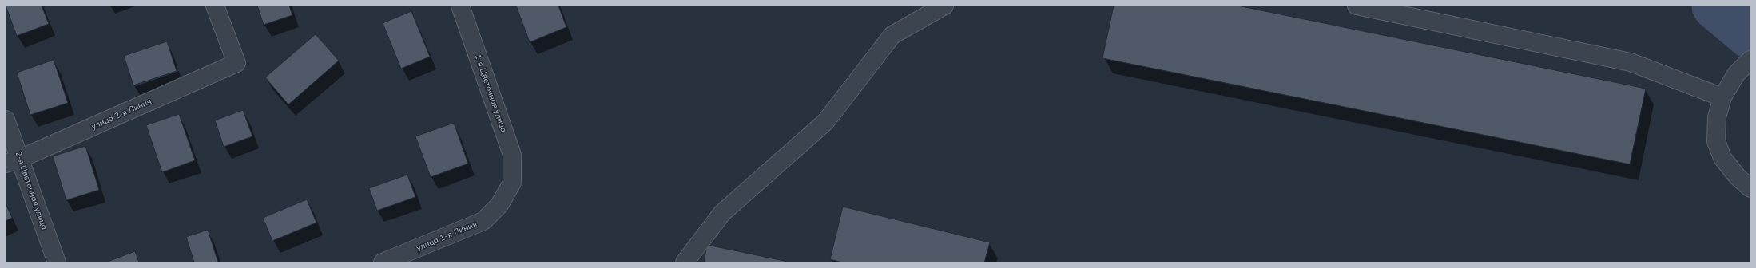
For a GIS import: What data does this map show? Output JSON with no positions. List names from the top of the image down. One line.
{"streets":{"street":["1-я Цветочная улица","улица 2-я Линия","2-я Цветочная улица","улица 1-я Линия"]},"crossings":[["1-я Цветочная улица","улица 1-я Линия"],["улица 2-я Линия","2-я Цветочная улица"]]}
